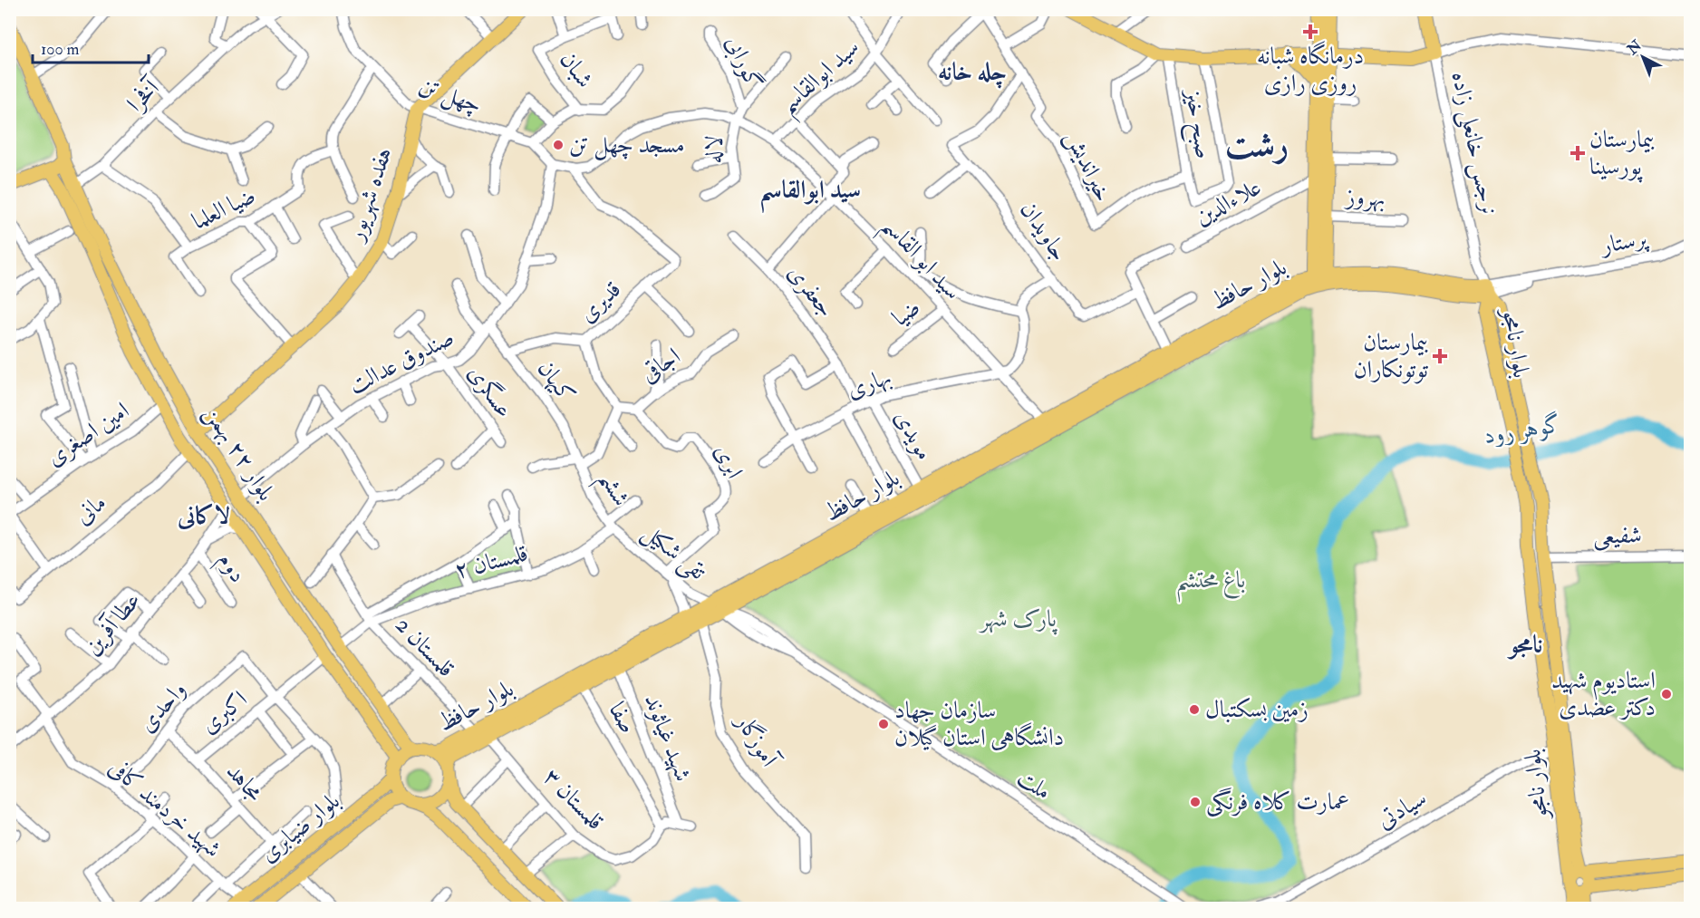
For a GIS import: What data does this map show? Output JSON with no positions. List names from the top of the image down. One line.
{"streets":{"main road":["نرجس خانعلی زاده","هفده شهریور","بلوار حافظ","بلوار نامجو","بلوار ۲۲ بهمن","بلوار ضیابری"],"street":["گورابی","شبان","سید ابوالقاسم","چهل تن","آفخرا","صبح خیز","لاله","خیراندیش","بهروز","علاءالدین","ضیا العلما","جاویدان","پرستار","سید ابو القاسم","جعفری","قدیری","ضیا","صندوق عدالت","اجاقی","کیهان","بهاری","عسگری","امین اصغری","مویدی","ابری","ششم","مانی","شفیعی","تقی شکیل","قلمستان ۲","دوم","عطا آفرین","قلمستان 2","واحدی","اکبری","صفا","شهید غیاثوند","آموزگار","مجاهد","ملت","قلمستان ۳","شهید خردمند کافی","سیادتی"]},"crossings":[["گورابی","لاله"],["سید ابوالقاسم","سید ابو القاسم"],["چهل تن","هفده شهریور"],["آفخرا","ضیا العلما"],["آفخرا","بلوار ۲۲ بهمن"],["صبح خیز","خیراندیش"],["نرجس خانعلی زاده","پرستار"],["نرجس خانعلی زاده","بلوار حافظ"],["نرجس خانعلی زاده","بلوار نامجو"],["لاله","سید ابو القاسم"],["خیراندیش","جاویدان"],["هفده شهریور","بلوار ۲۲ بهمن"],["بهروز","بلوار حافظ"],["علاءالدین","بلوار حافظ"],["پرستار","بلوار حافظ"],["پرستار","بلوار نامجو"],["سید ابو القاسم","بلوار حافظ"],["سید ابو القاسم","جعفری"],["سید ابو القاسم","قدیری"],["سید ابو القاسم","ضیا"],["سید ابو القاسم","صندوق عدالت"],["سید ابو القاسم","بهاری"],["بلوار حافظ","بلوار نامجو"],["بلوار حافظ","مویدی"],["بلوار حافظ","بلوار ۲۲ بهمن"],["بلوار حافظ","تقی شکیل"],["بلوار حافظ","قلمستان 2"],["بلوار حافظ","صفا"],["بلوار حافظ","شهید غیاثوند"],["بلوار حافظ","آموزگار"],["بلوار حافظ","ملت"],["بلوار حافظ","قلمستان ۳"],["بلوار حافظ","بلوار ضیابری"],["جعفری","بهاری"],["قدیری","کیهان"],["بلوار نامجو","شفیعی"],["بلوار نامجو","سیادتی"],["صندوق عدالت","کیهان"],["صندوق عدالت","عسگری"],["صندوق عدالت","بلوار ۲۲ بهمن"],["اجاقی","ابری"],["کیهان","ششم"],["بهاری","مویدی"],["امین اصغری","بلوار ۲۲ بهمن"],["بلوار ۲۲ بهمن","مانی"],["بلوار ۲۲ بهمن","عطا آفرین"],["بلوار ۲۲ بهمن","قلمستان 2"],["بلوار ۲۲ بهمن","اکبری"],["بلوار ۲۲ بهمن","بلوار ضیابری"],["ابری","تقی شکیل"],["ششم","تقی شکیل"],["ششم","قلمستان ۲"],["تقی شکیل","قلمستان ۲"],["قلمستان ۲","قلمستان 2"],["دوم","عطا آفرین"],["عطا آفرین","شهید خردمند کافی"],["واحدی","اکبری"],["واحدی","مجاهد"],["واحدی","شهید خردمند کافی"],["اکبری","مجاهد"],["صفا","قلمستان ۳"],["مجاهد","بلوار ضیابری"],["شهید خردمند کافی","بلوار ضیابری"]],"districts":["چله خانه","رشت","سید ابوالقاسم","لاکانی","نامجو"],"water":["گوهر رود"],"parks":["باغ محتشم","پارک شهر"],"places":{"health":["درمانگاه شبانه روزی رازی","بیمارستان پورسینا","بیمارستان توتونکاران"],"other":["مسجد چهل تن","استادیوم شهید دکتر عضدی","زمین بسکتبال","سازمان جهاد دانشگاهی استان گیلان","عمارت کلاه فرنگی"]},"scale_bar":"100 m","north":"top left"}
